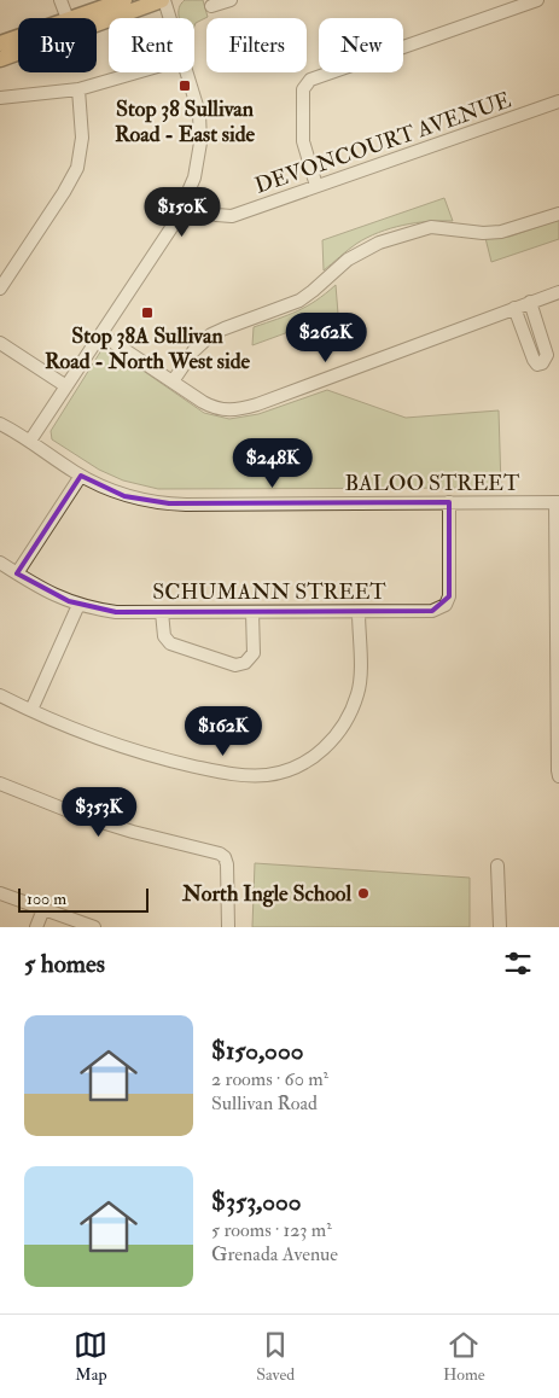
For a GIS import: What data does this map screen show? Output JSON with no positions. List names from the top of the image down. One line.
{"streets":{"street":["DEVONCOURT AVENUE","BALOO STREET","SCHUMANN STREET"]},"crossings":[["BALOO STREET","SCHUMANN STREET"]],"places":{"transit":["Stop 38 Sullivan Road - East side","Stop 38A Sullivan Road - North West side"],"other":["North Ingle School"]},"scale_bar":"100 m","page":{"chip":["Buy","Rent","Filters","New"],"price":["$150K","$262K","$248K","$162K","$353K"],"scale":"100 m","heading":"5 homes","list":[{"name":"$150,000","note":"2 rooms · 60 m² · Sullivan Road"},{"name":"$353,000","note":"5 rooms · 123 m² · Grenada Avenue"}],"tabs":["Map","Saved","Home"]}}
